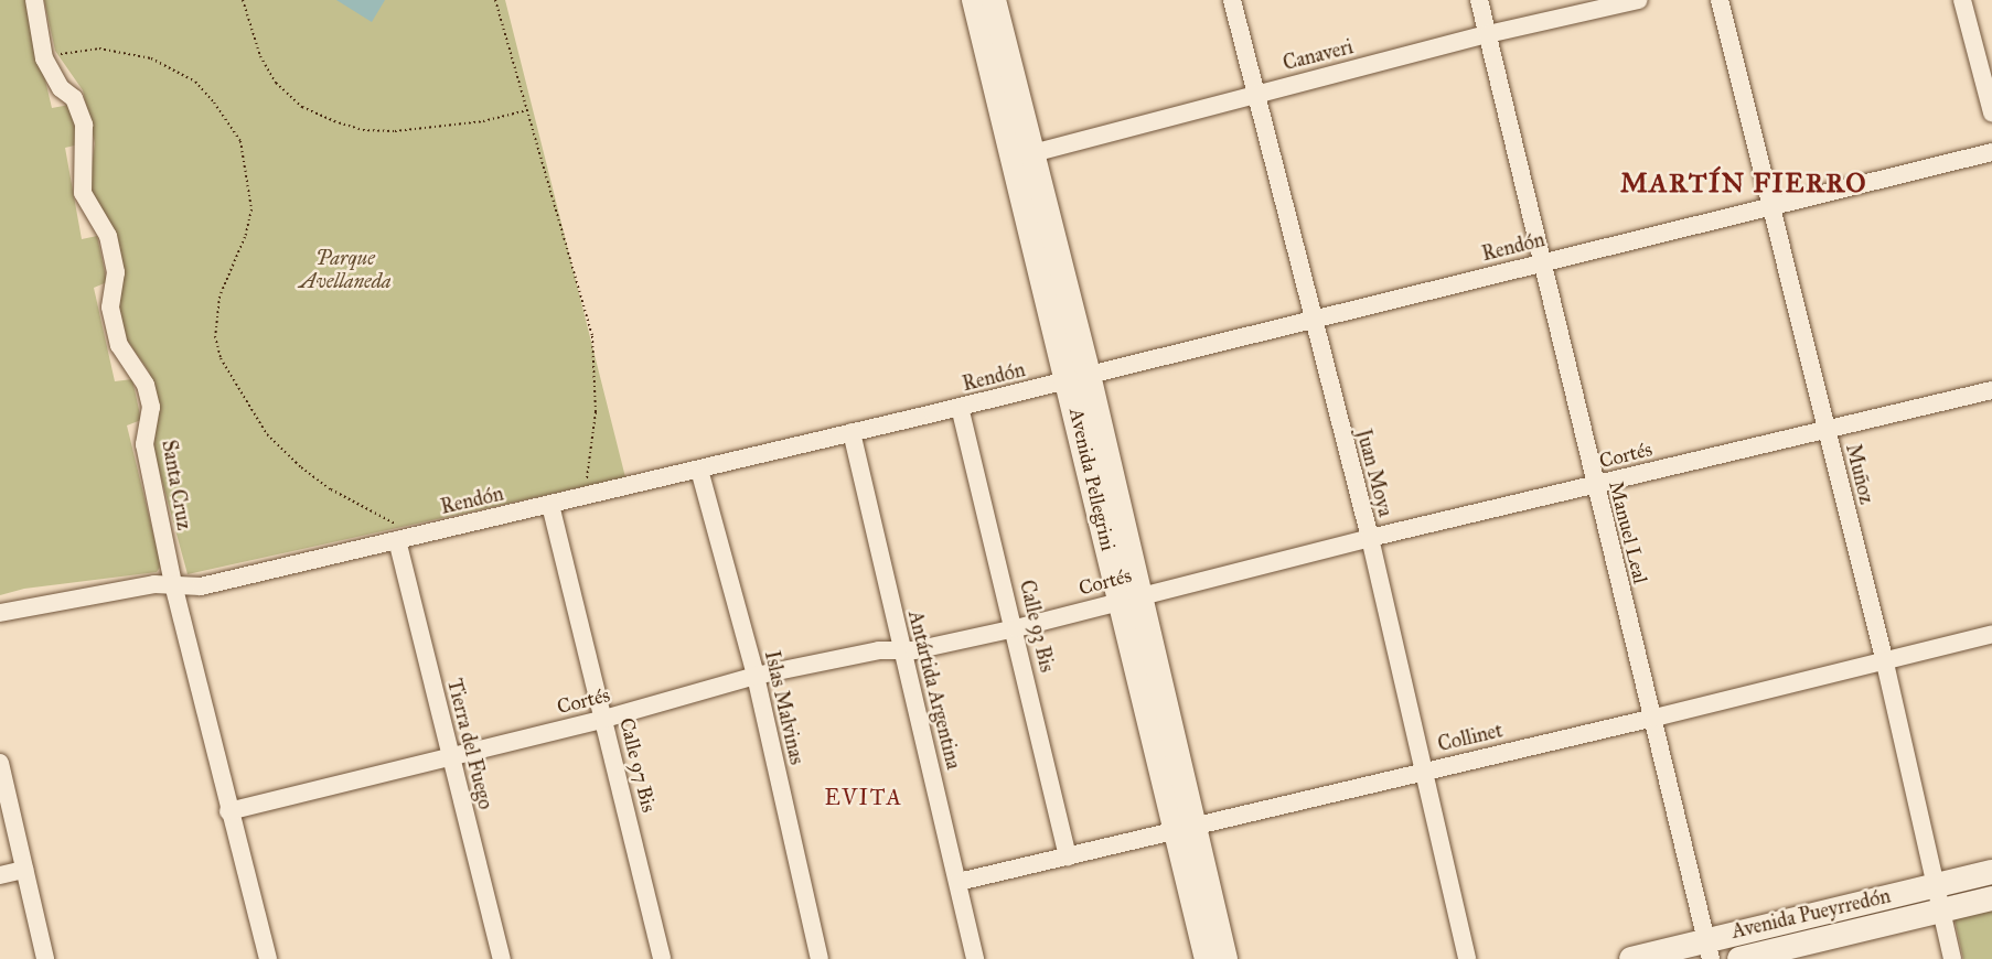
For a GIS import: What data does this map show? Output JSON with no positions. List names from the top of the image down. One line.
{"streets":{"main road":["Avenida Pellegrini","Avenida Pueyrredón"],"street":["Canaveri","Rendón","Cortés","Juan Moya","Muñoz","Santa Cruz","Manuel Leal","Calle 93 Bis","Antártida Argentina","Islas Malvinas","Collinet","Tierra del Fuego","Calle 97 Bis"]},"crossings":[["Canaveri","Juan Moya"],["Canaveri","Avenida Pellegrini"],["Canaveri","Manuel Leal"],["Rendón","Juan Moya"],["Rendón","Muñoz"],["Rendón","Avenida Pellegrini"],["Rendón","Santa Cruz"],["Rendón","Manuel Leal"],["Rendón","Calle 93 Bis"],["Rendón","Antártida Argentina"],["Rendón","Islas Malvinas"],["Rendón","Tierra del Fuego"],["Rendón","Calle 97 Bis"],["Cortés","Juan Moya"],["Cortés","Muñoz"],["Cortés","Avenida Pellegrini"],["Cortés","Santa Cruz"],["Cortés","Manuel Leal"],["Cortés","Calle 93 Bis"],["Cortés","Antártida Argentina"],["Cortés","Islas Malvinas"],["Cortés","Tierra del Fuego"],["Cortés","Calle 97 Bis"],["Juan Moya","Collinet"],["Muñoz","Collinet"],["Muñoz","Avenida Pueyrredón"],["Avenida Pellegrini","Collinet"],["Manuel Leal","Collinet"],["Manuel Leal","Avenida Pueyrredón"],["Calle 93 Bis","Collinet"],["Antártida Argentina","Collinet"]],"districts":["MARTÍN FIERRO","EVITA"],"parks":["Parque Avellaneda"]}
